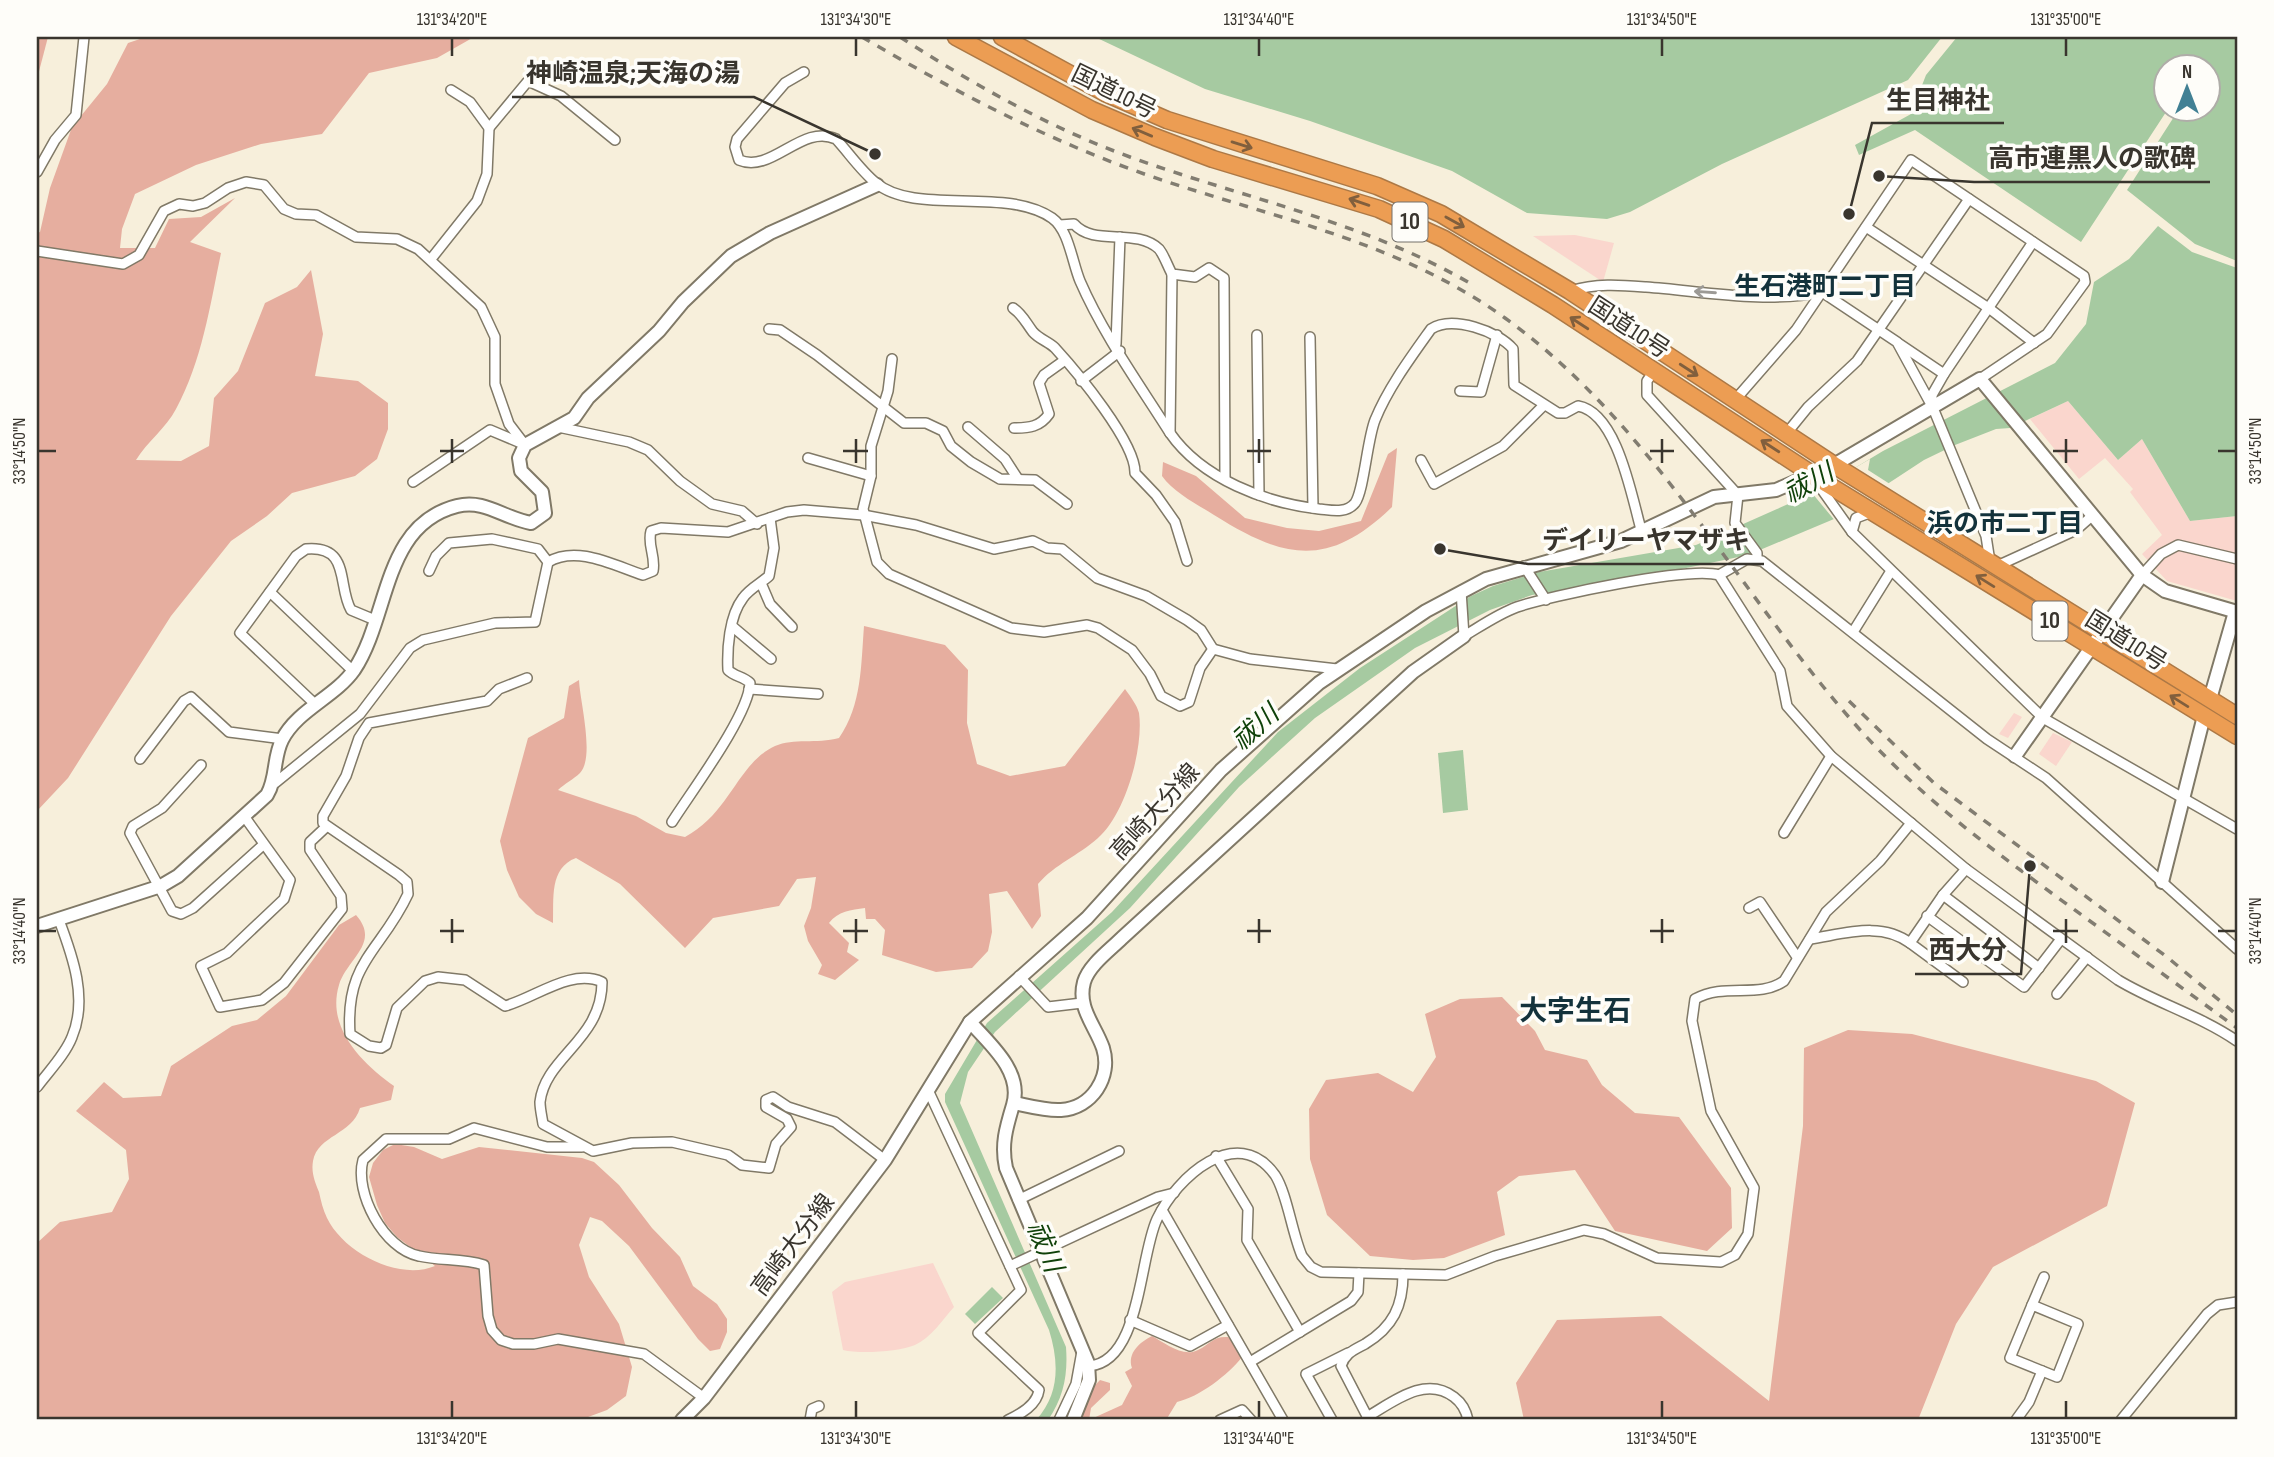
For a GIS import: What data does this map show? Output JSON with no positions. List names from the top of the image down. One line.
{"streets":{"highway":["国道10号","10"],"street":["高崎大分線"]},"crossings":[["国道10号","高崎大分線"]],"districts":["生石港町二丁目","浜の市二丁目","大字生石"],"water":["祓川"],"places":["神崎温泉;天海の湯","高市連黒人の歌碑","生目神社","デイリーヤマザキ","西大分"],"north":"top","coordinates":["131°34'20\"E","131°34'30\"E","131°34'40\"E","131°34'50\"E","131°35'00\"E","33°14'50\"N","33°14'40\"N"]}
